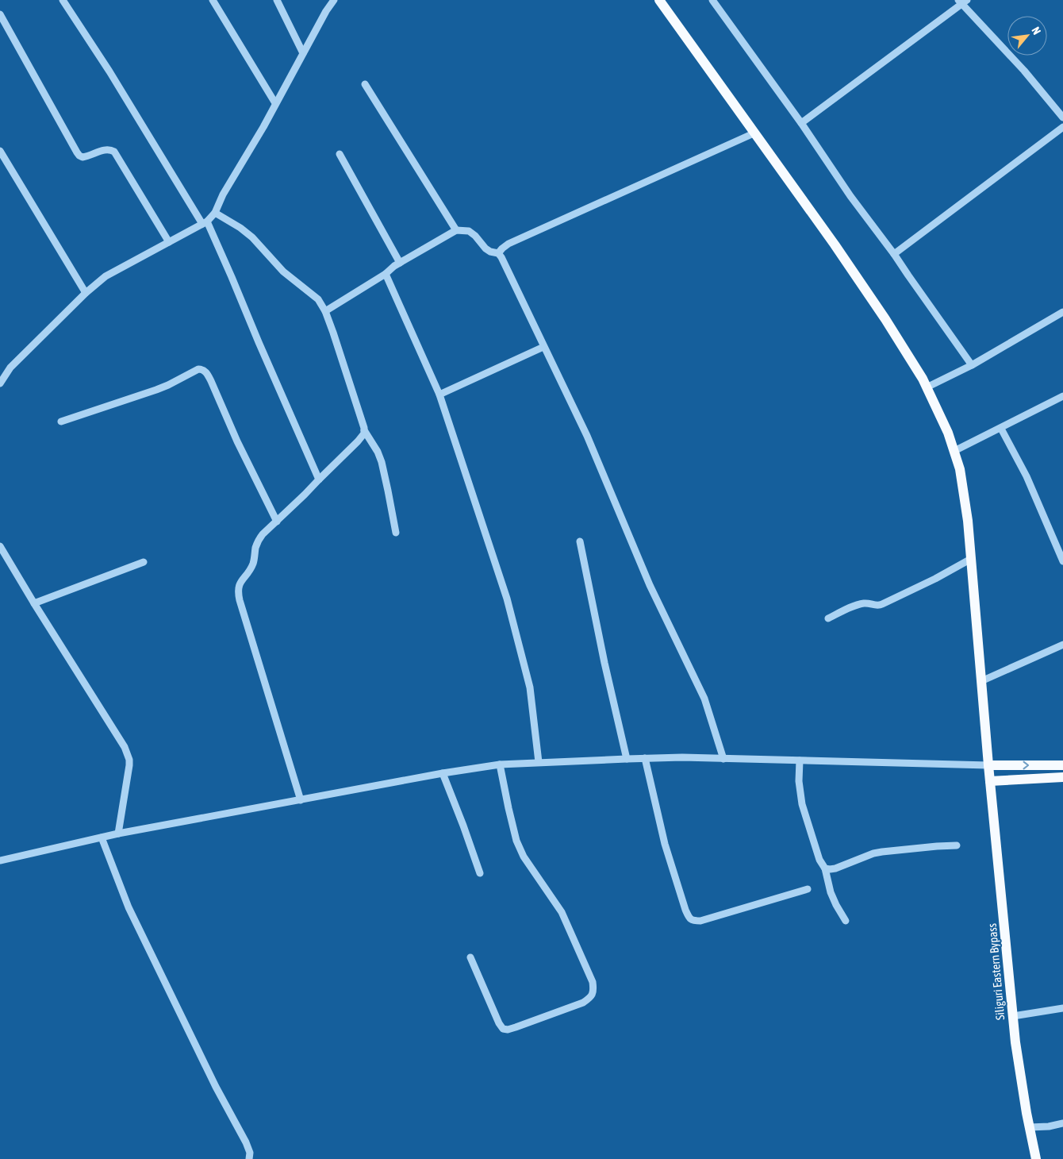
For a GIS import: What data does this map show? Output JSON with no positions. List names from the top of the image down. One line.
{"streets":{"main road":["Siliguri Eastern Bypass"]},"north":"top right"}
